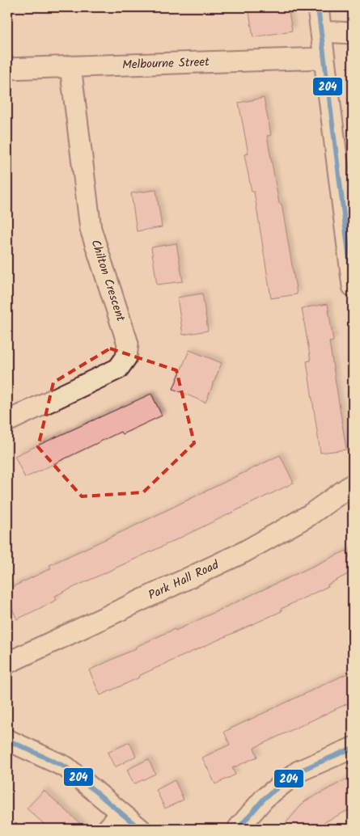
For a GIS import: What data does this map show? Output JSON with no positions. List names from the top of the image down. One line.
{"streets":{"street":["Melbourne Street","Chilton Crescent","Park Hall Road"]},"crossings":[["Melbourne Street","Chilton Crescent"]],"lines":["transit line 204"]}
